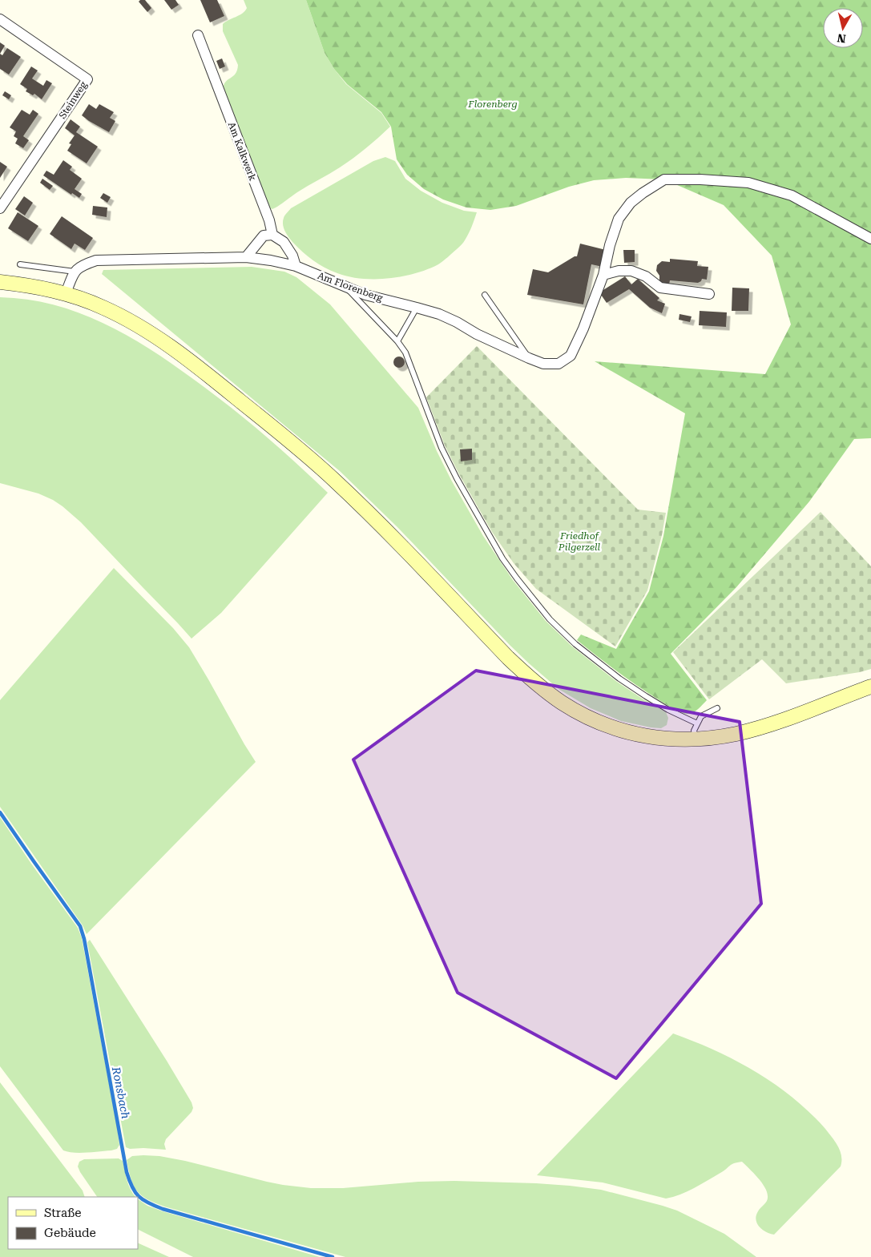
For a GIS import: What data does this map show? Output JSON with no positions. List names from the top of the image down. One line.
{"streets":{"street":["Steinweg","Am Kalkwerk","Am Florenberg"]},"water":["Ronsbach"],"parks":["Florenberg","Friedhof Pilgerzell"],"legend":["Straße","Gebäude"],"north":"bottom"}
